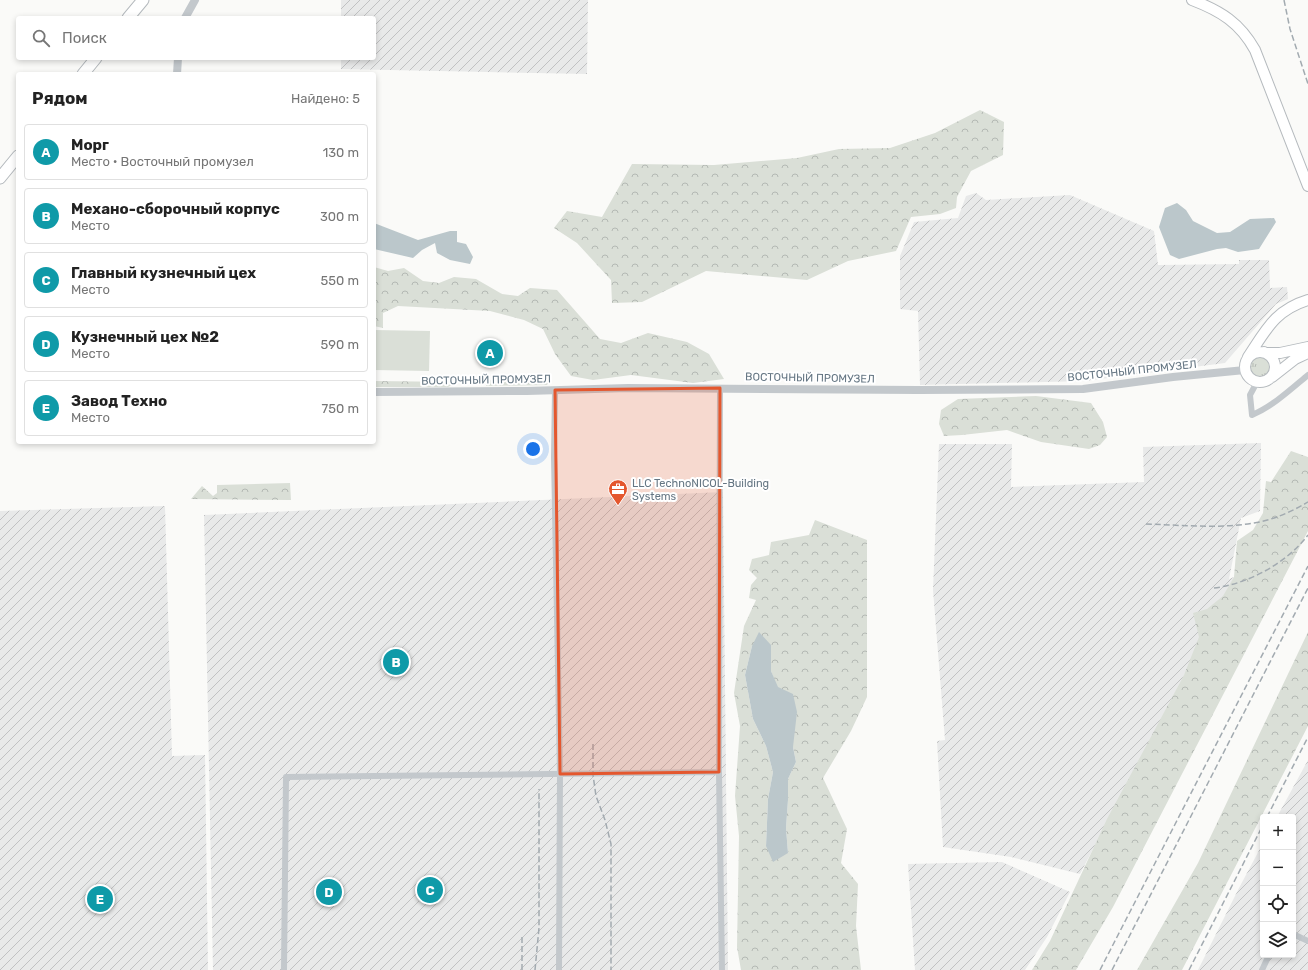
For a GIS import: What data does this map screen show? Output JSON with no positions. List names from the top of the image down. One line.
{"streets":{"street":["ВОСТОЧНЫЙ ПРОМУЗЕЛ"]},"places":{"office":["LLC TechnoNICOL-Building Systems"]},"page":{"search":"Поиск","heading":["Рядом","Найдено: 5"],"list":[{"mark":"A","name":"Морг","note":"Место · Восточный промузел","value":"130 m"},{"mark":"B","name":"Механо-сборочный корпус","note":"Место","value":"300 m"},{"mark":"C","name":"Главный кузнечный цех","note":"Место","value":"550 m"},{"mark":"D","name":"Кузнечный цех №2","note":"Место","value":"590 m"},{"mark":"E","name":"Завод Техно","note":"Место","value":"750 m"}],"pins":["A","B","C","D","E"],"map_buttons":["+","−"]}}
